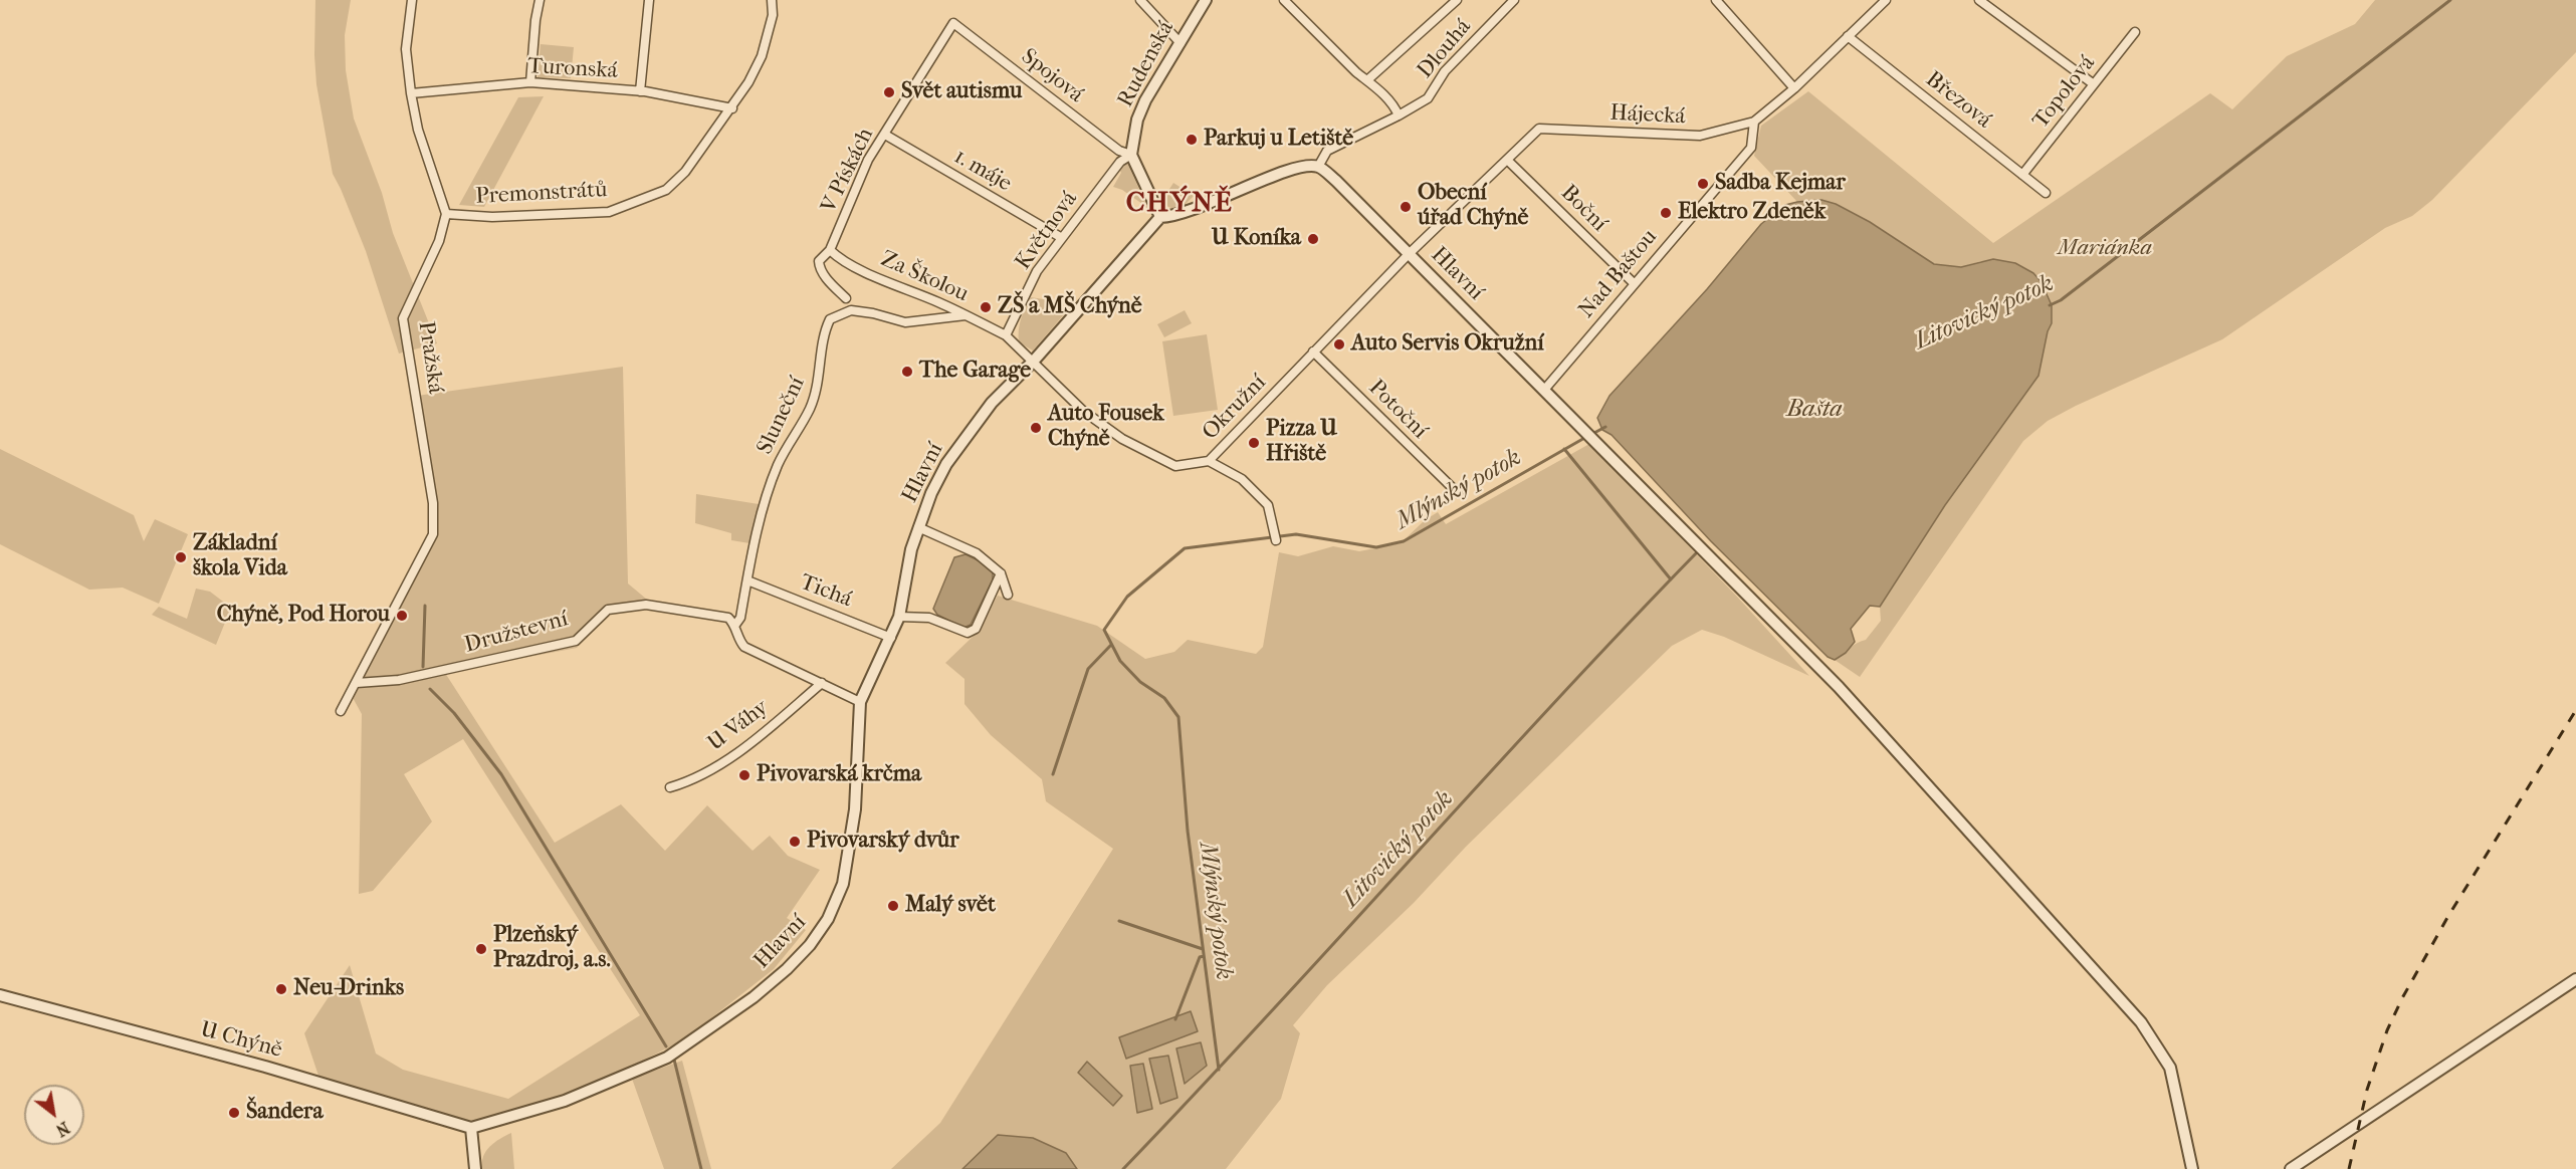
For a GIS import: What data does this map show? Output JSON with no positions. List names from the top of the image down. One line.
{"streets":{"street":["Dlouhá","Rudenská","Turonská","Spojová","Topolová","Březová","Hájecká","V Pískách","1. máje","Premonstrátů","Boční","Květnová","Hlavní","Nad Baštou","Za Školou","Pražská","Okružní","Potoční","Sluneční","Tichá","Družstevní","U Váhy","U Chýně"]},"crossings":[["Dlouhá","Hlavní"],["Rudenská","Spojová"],["Rudenská","Květnová"],["Turonská","Premonstrátů"],["Spojová","V Pískách"],["Spojová","Květnová"],["Topolová","Březová"],["Březová","Hájecká"],["Hájecká","Boční"],["Hájecká","Hlavní"],["Hájecká","Nad Baštou"],["Hájecká","Okružní"],["V Pískách","1. máje"],["V Pískách","Za Školou"],["1. máje","Květnová"],["Premonstrátů","Pražská"],["Boční","Nad Baštou"],["Květnová","Za Školou"],["Hlavní","Nad Baštou"],["Hlavní","Okružní"],["Hlavní","Tichá"],["Hlavní","U Chýně"],["Za Školou","Sluneční"],["Pražská","Družstevní"],["Okružní","Potoční"],["Sluneční","Tichá"],["Sluneční","Družstevní"]],"districts":["CHÝNĚ"],"water":["Litovický potok","Bašta","Mlýnský potok"],"parks":["Mariánka"],"places":["Svět autismu","Parkuj u Letiště","Sadba Kejmar","Obecní úřad Chýně","Elektro Zdeněk","U Koníka","ZŠ a MŠ Chýně","Auto Servis Okružní","The Garage","Auto Fousek Chýně","Pizza U Hřiště","Základní škola Vida","Chýně, Pod Horou","Pivovarská krčma","Pivovarský dvůr","Malý svět","Plzeňský Prazdroj, a.s.","Neu-Drinks","Šandera"],"north":"bottom right"}
